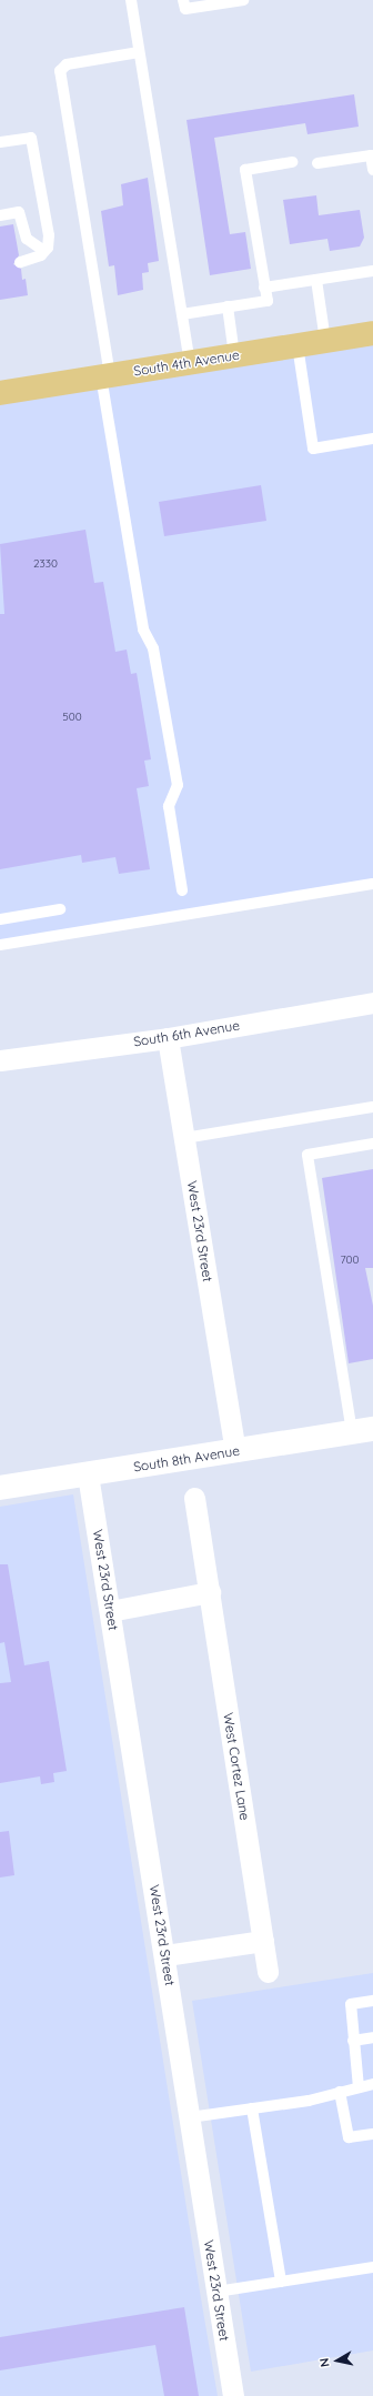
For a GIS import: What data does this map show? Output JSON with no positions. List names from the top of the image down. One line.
{"streets":{"main road":["South 4th Avenue"],"street":["South 6th Avenue","West 23rd Street","South 8th Avenue","West Cortez Lane"]},"crossings":[["South 6th Avenue","West 23rd Street"],["West 23rd Street","South 8th Avenue"]],"house_numbers":["2330","500","700"],"north":"left"}
